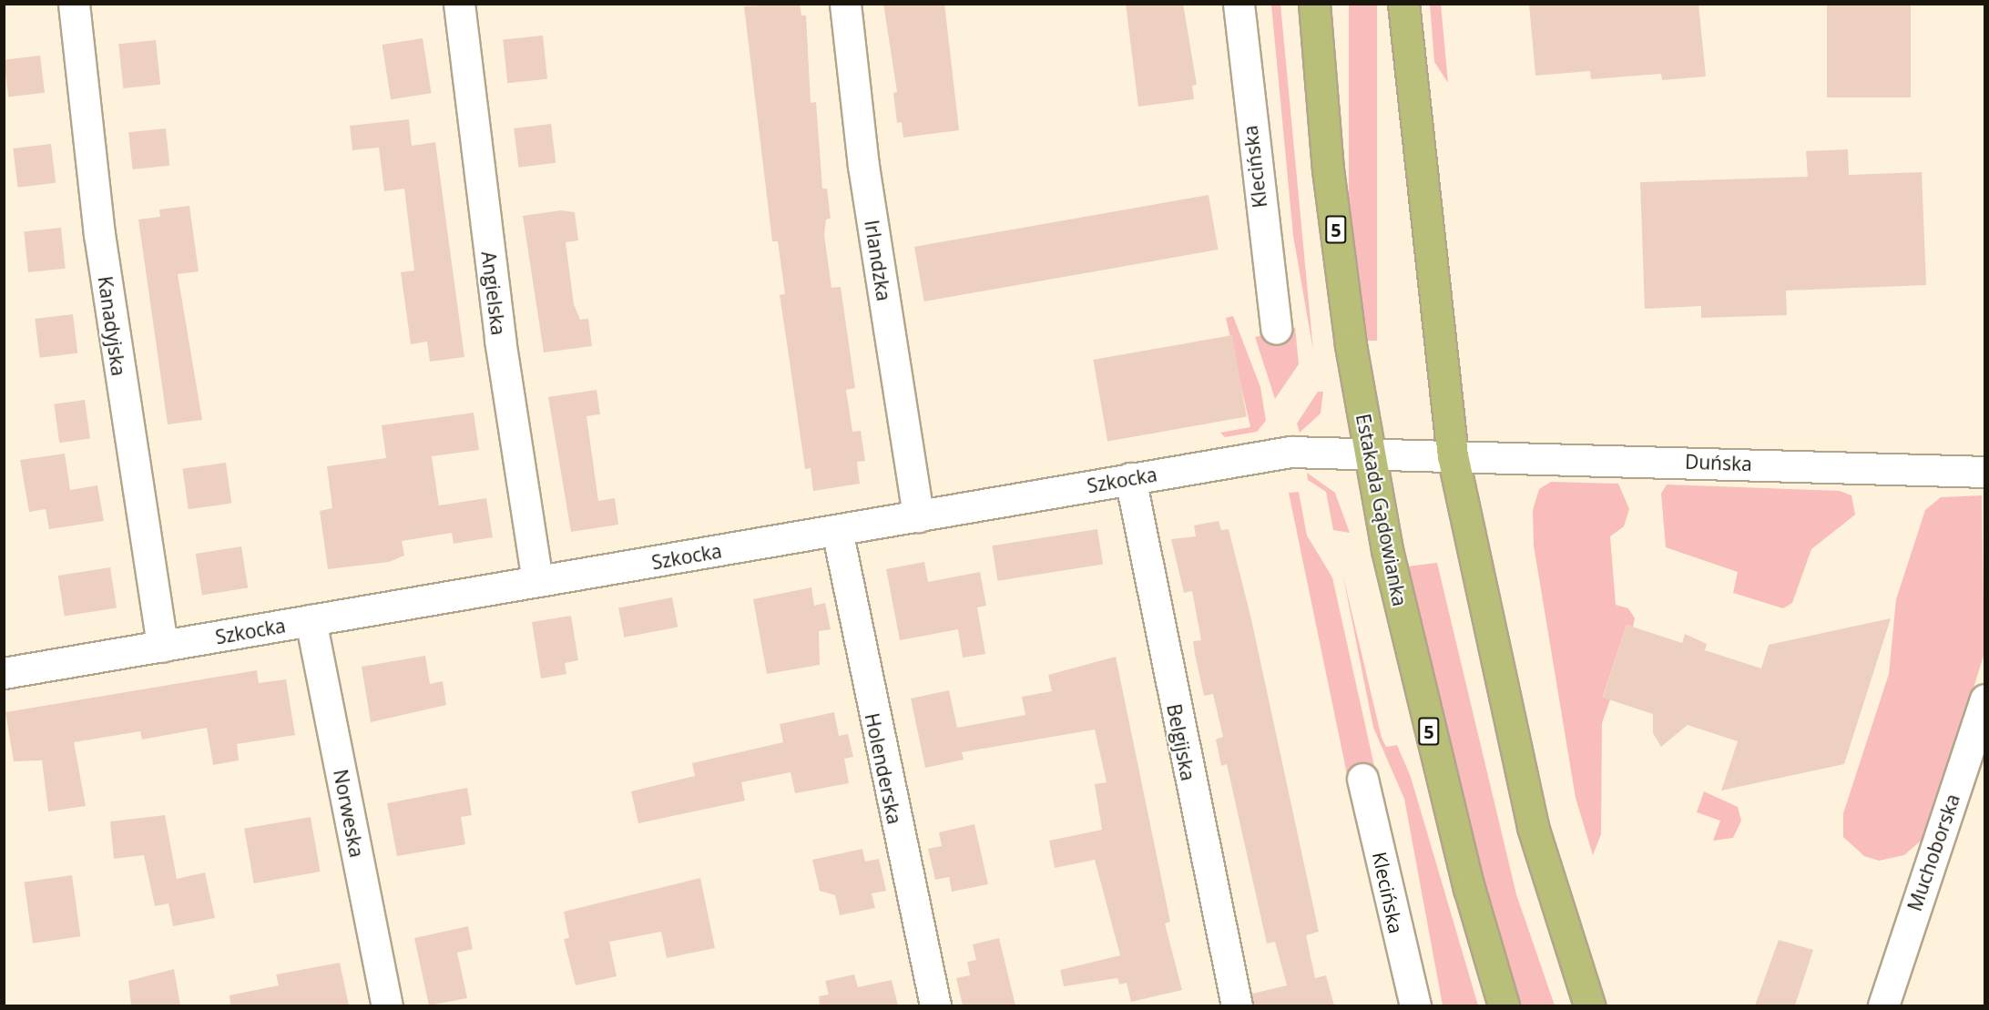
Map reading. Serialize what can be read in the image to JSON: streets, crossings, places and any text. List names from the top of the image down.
{
  "streets": {
    "main road": ["5", "Estakada Gądowianka"],
    "street": [
      "Klecińska",
      "Irlandzka",
      "Angielska",
      "Kanadyjska",
      "Duńska",
      "Szkocka",
      "Belgijska",
      "Holenderska",
      "Norweska",
      "Muchoborska"
    ]
  },
  "crossings": [
    ["Irlandzka", "Szkocka"],
    ["Angielska", "Szkocka"],
    ["Kanadyjska", "Szkocka"],
    ["Duńska", "Szkocka"],
    ["Szkocka", "Estakada Gądowianka"],
    ["Szkocka", "Belgijska"],
    ["Szkocka", "Holenderska"],
    ["Szkocka", "Norweska"]
  ]
}
